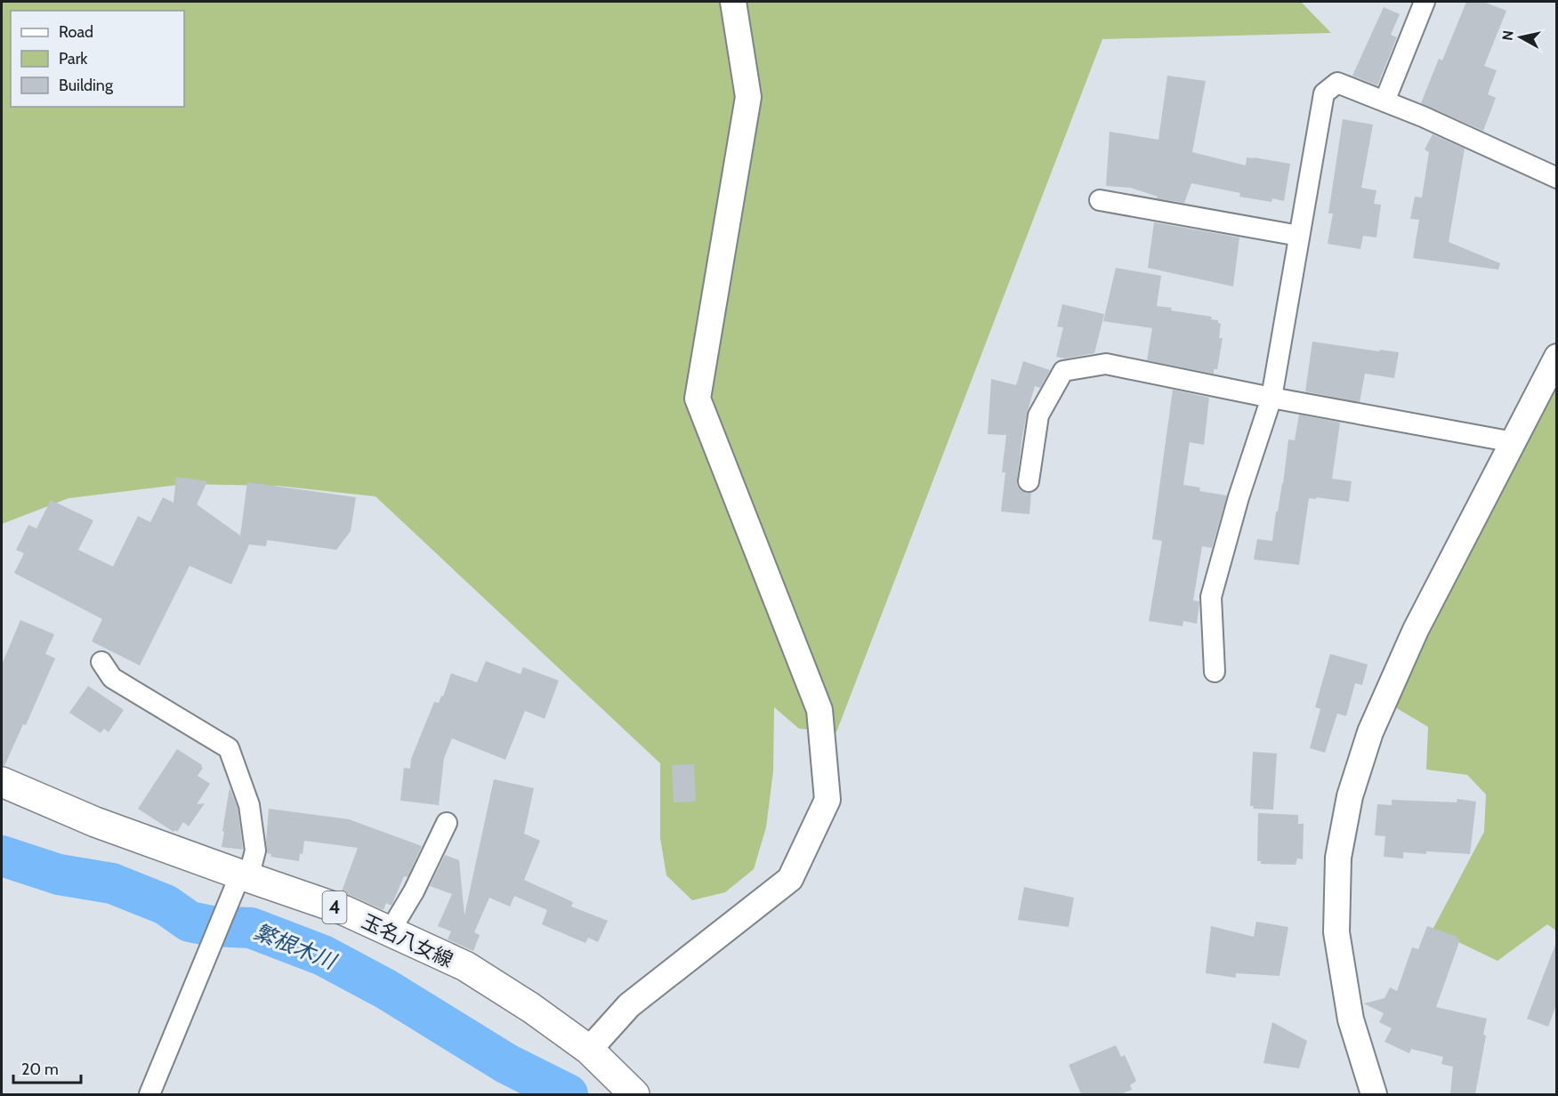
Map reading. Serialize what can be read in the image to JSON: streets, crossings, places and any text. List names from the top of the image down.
{
  "streets": {
    "main road": ["4", "玉名八女線"]
  },
  "water": ["繁根木川"],
  "legend": ["Road", "Park", "Building"],
  "scale_bar": "20 m",
  "north": "left"
}
